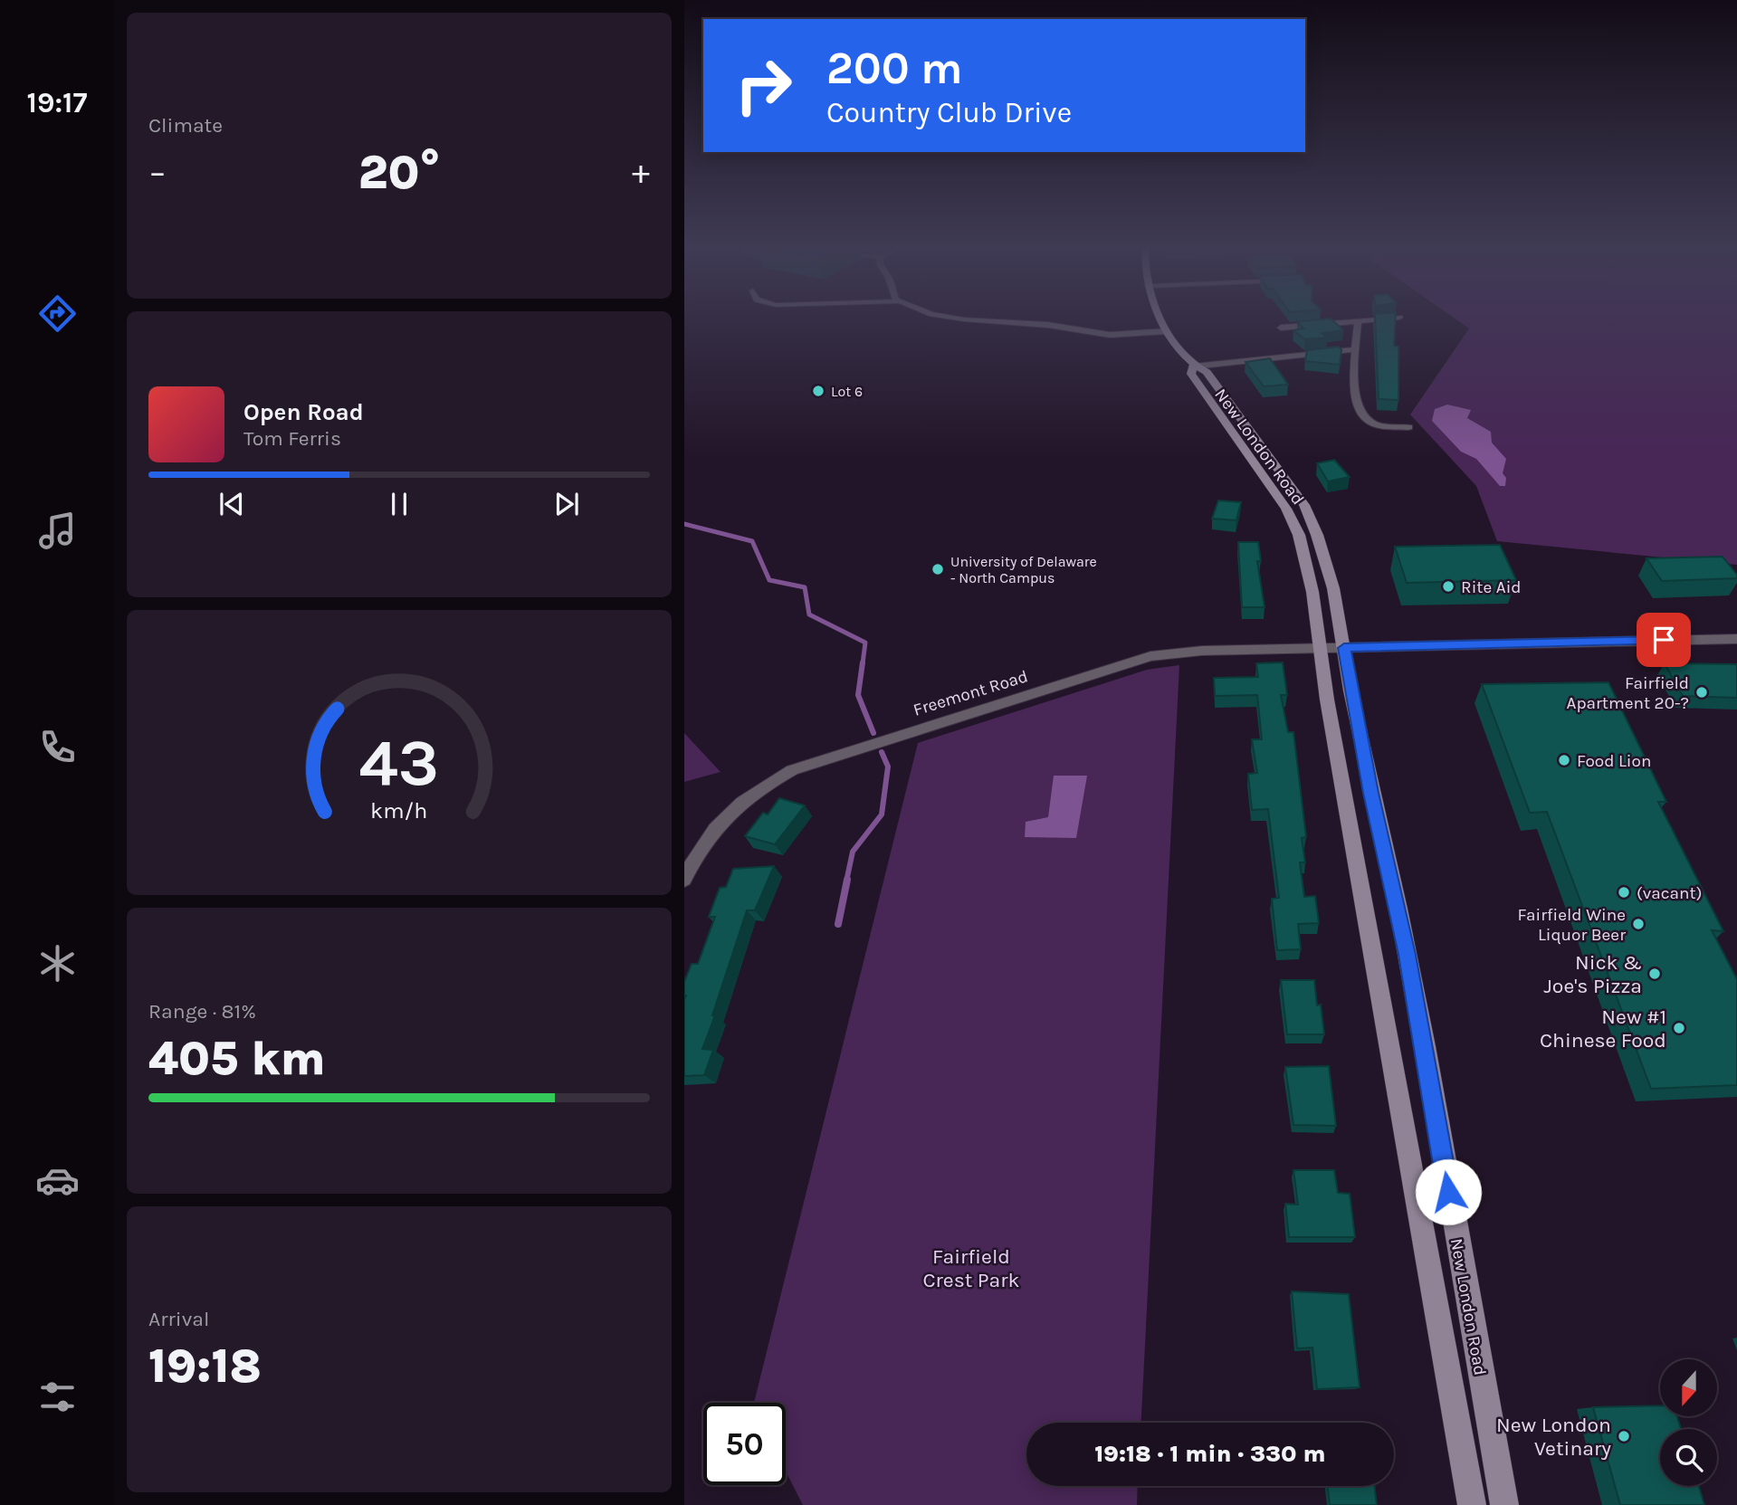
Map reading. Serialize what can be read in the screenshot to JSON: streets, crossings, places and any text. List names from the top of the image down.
{
  "streets": {
    "main road": ["New London Road"],
    "street": ["Freemont Road"]
  },
  "crossings": [
    ["New London Road", "Freemont Road"]
  ],
  "parks": ["Fairfield Crest Park"],
  "places": [
    "Lot 6",
    "University of Delaware - North Campus",
    "Rite Aid",
    "Fairfield Apartment 20-?",
    "Food Lion",
    "(vacant)",
    "Fairfield Wine Liquor Beer",
    "Nick & Joe's Pizza",
    "New #1 Chinese Food",
    "New London Vetinary"
  ],
  "north": "bottom",
  "page": {
    "tabs": "19:17",
    "tile": [
      "Climate",
      ["Range · 81%", "405 km"],
      ["Arrival", "19:18"]
    ],
    "turn": ["200 m", "Country Club Drive"],
    "heat": ["−", "20°", "+"],
    "song": ["Open Road", "Tom Ferris"],
    "limit": "50",
    "trip": "19:18 · 1 min · 330 m",
    "gauge": ["43", "km/h"]
  }
}
